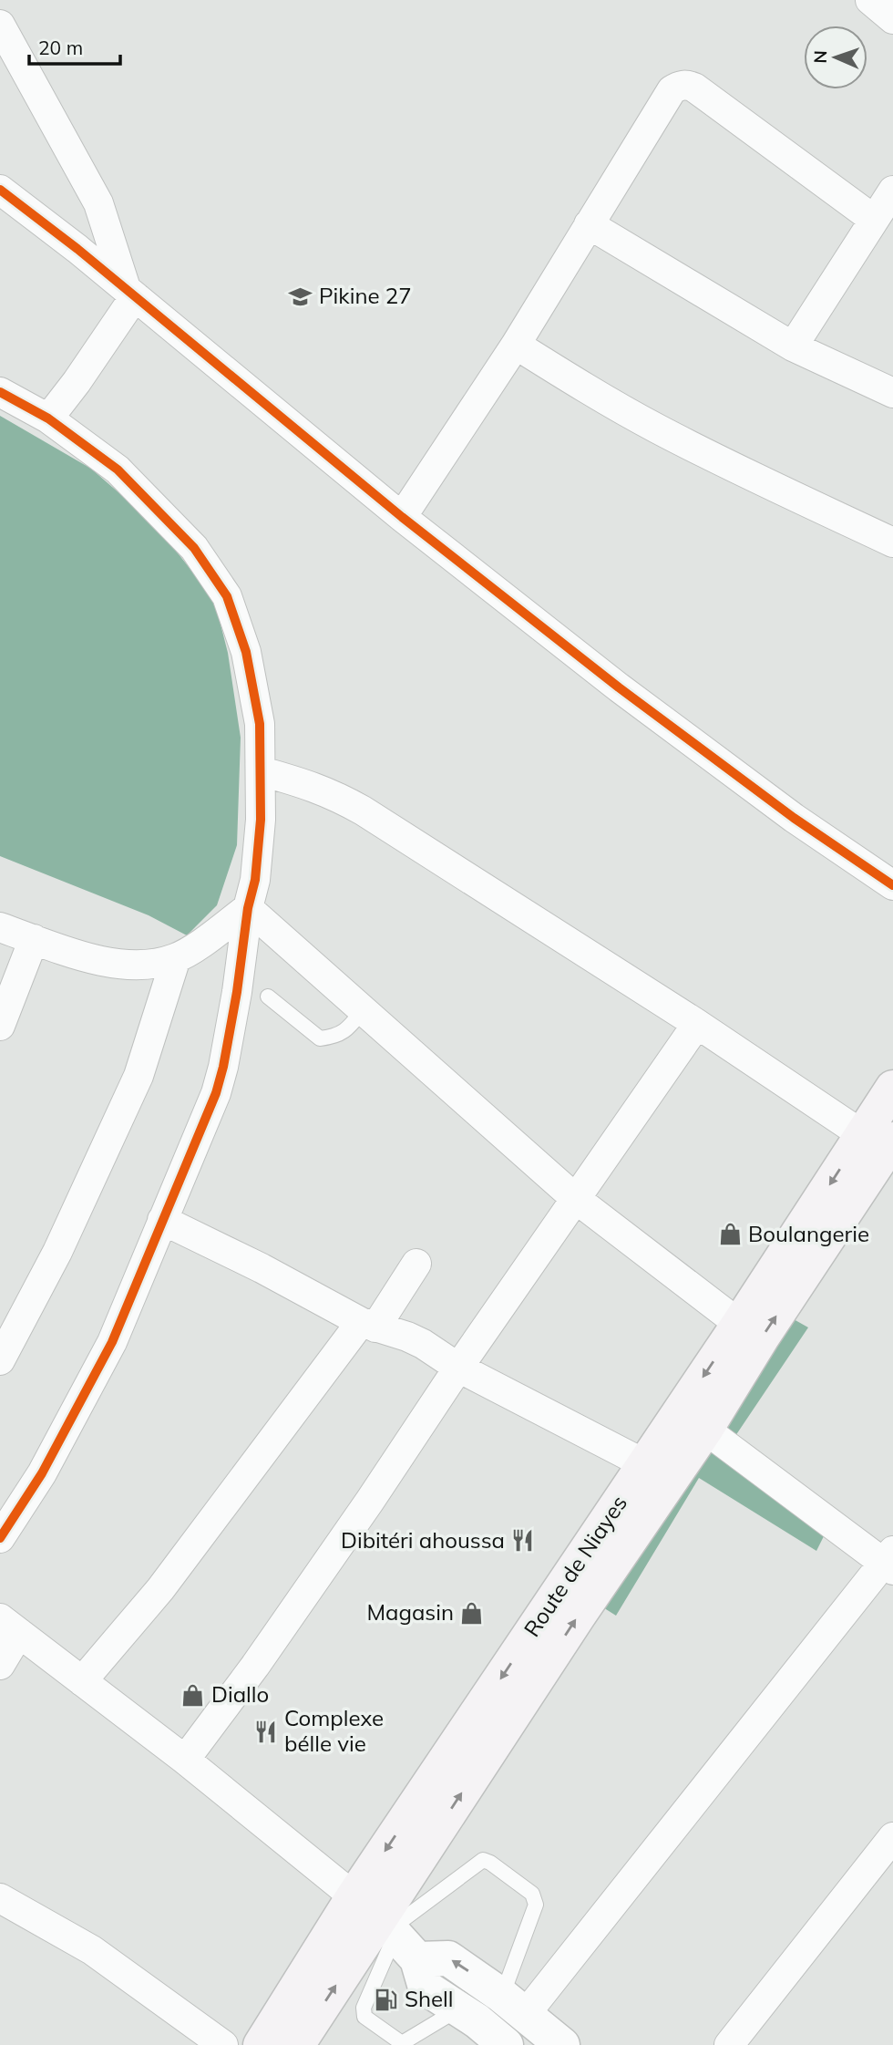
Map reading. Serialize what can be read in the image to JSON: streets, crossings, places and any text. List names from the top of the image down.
{
  "streets": {
    "main road": ["Route de Niayes"]
  },
  "places": {
    "school or university": ["Pikine 27"],
    "shop": ["Boulangerie", "Magasin", "Diallo"],
    "restaurant": ["Dibitéri ahoussa", "Complexe bélle vie"],
    "fuel station": ["Shell"]
  },
  "scale_bar": "20 m",
  "north": "left"
}
